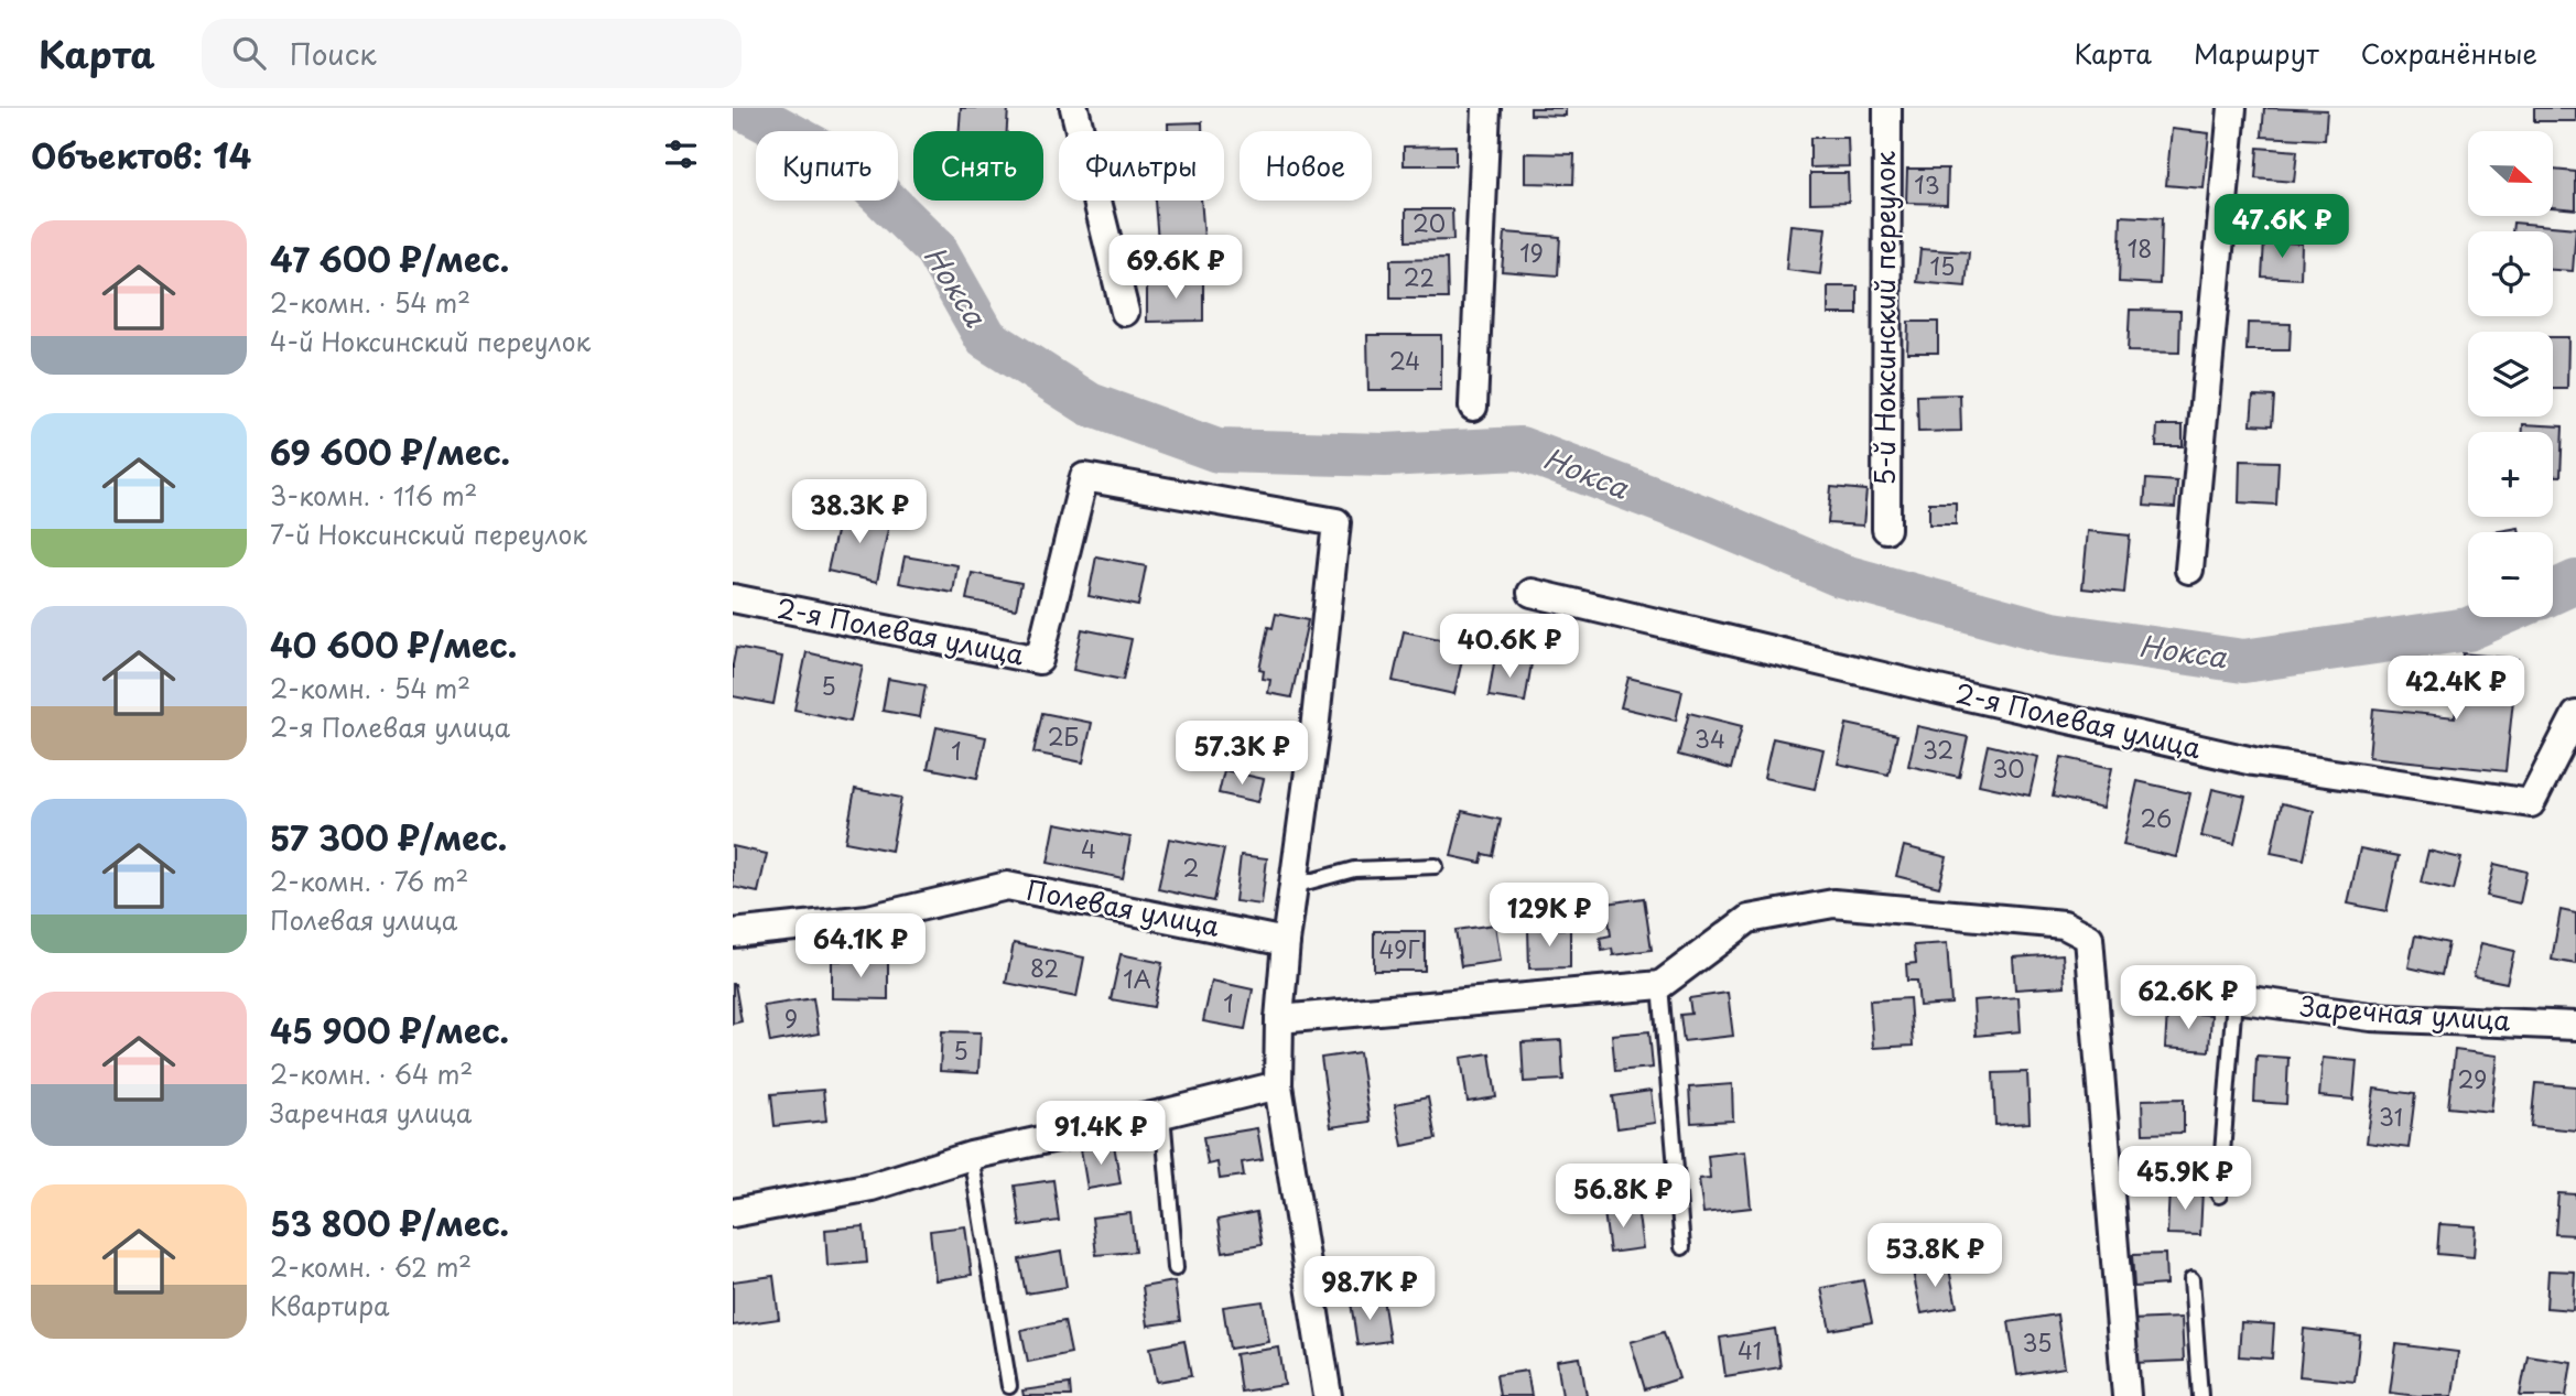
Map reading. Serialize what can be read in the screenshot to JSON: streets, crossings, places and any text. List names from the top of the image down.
{
  "streets": {
    "street": [
      "5-й Ноксинский переулок",
      "2-я Полевая улица",
      "Полевая улица",
      "Заречная улица"
    ]
  },
  "water": ["Нокса"],
  "house_numbers": [
    "13",
    "20",
    "18",
    "19",
    "15",
    "22",
    "24",
    "5",
    "2Б",
    "34",
    "32",
    "1",
    "30",
    "26",
    "4",
    "2",
    "49Г",
    "82",
    "1А",
    "1",
    "9",
    "5",
    "29",
    "31",
    "35",
    "41"
  ],
  "north": "right",
  "page": {
    "header": "Карта",
    "search": "Поиск",
    "nav": ["Карта", "Маршрут", "Сохранённые"],
    "heading": "Объектов: 14",
    "map_buttons": ["+", "−"],
    "chip": [
      "Купить",
      "Снять",
      "Фильтры",
      "Новое"
    ],
    "price": [
      "47.6K ₽",
      "69.6K ₽",
      "38.3K ₽",
      "40.6K ₽",
      "42.4K ₽",
      "57.3K ₽",
      "129K ₽",
      "64.1K ₽",
      "62.6K ₽",
      "91.4K ₽",
      "45.9K ₽",
      "56.8K ₽",
      "53.8K ₽",
      "98.7K ₽"
    ],
    "list": [
      {
        "name": "47 600 ₽/мес.",
        "note": "2-комн. · 54 m² · 4-й Ноксинский переулок"
      },
      {
        "name": "69 600 ₽/мес.",
        "note": "3-комн. · 116 m² · 7-й Ноксинский переулок"
      },
      {
        "name": "40 600 ₽/мес.",
        "note": "2-комн. · 54 m² · 2-я Полевая улица"
      },
      {
        "name": "57 300 ₽/мес.",
        "note": "2-комн. · 76 m² · Полевая улица"
      },
      {
        "name": "45 900 ₽/мес.",
        "note": "2-комн. · 64 m² · Заречная улица"
      },
      {
        "name": "53 800 ₽/мес.",
        "note": "2-комн. · 62 m² · Квартира"
      }
    ]
  }
}
